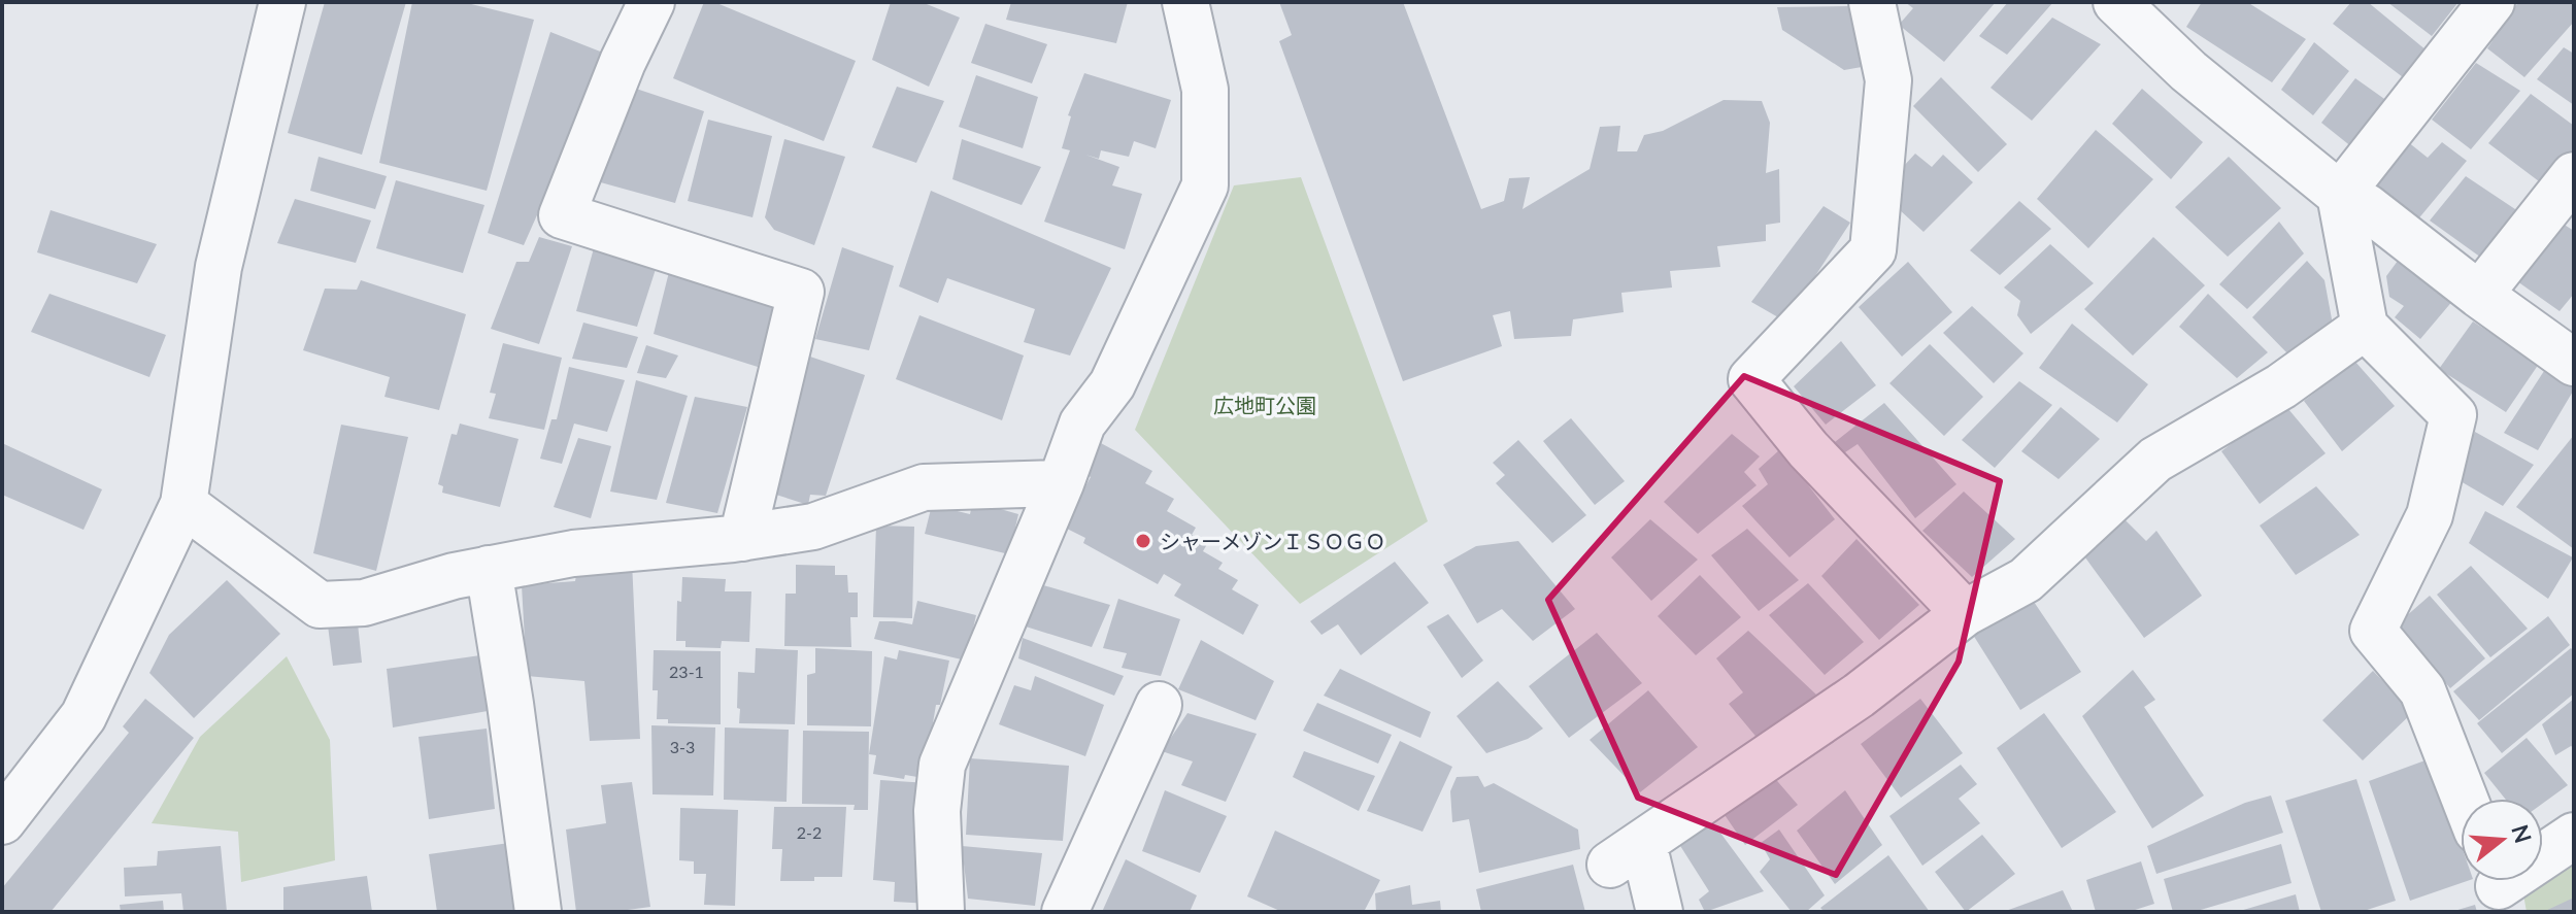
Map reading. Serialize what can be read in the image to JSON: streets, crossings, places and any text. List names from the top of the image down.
{
  "parks": ["広地町公園"],
  "places": ["シャーメゾンＩＳＯＧＯ"],
  "house_numbers": ["23-1", "3-3", "2-2"],
  "north": "right"
}
